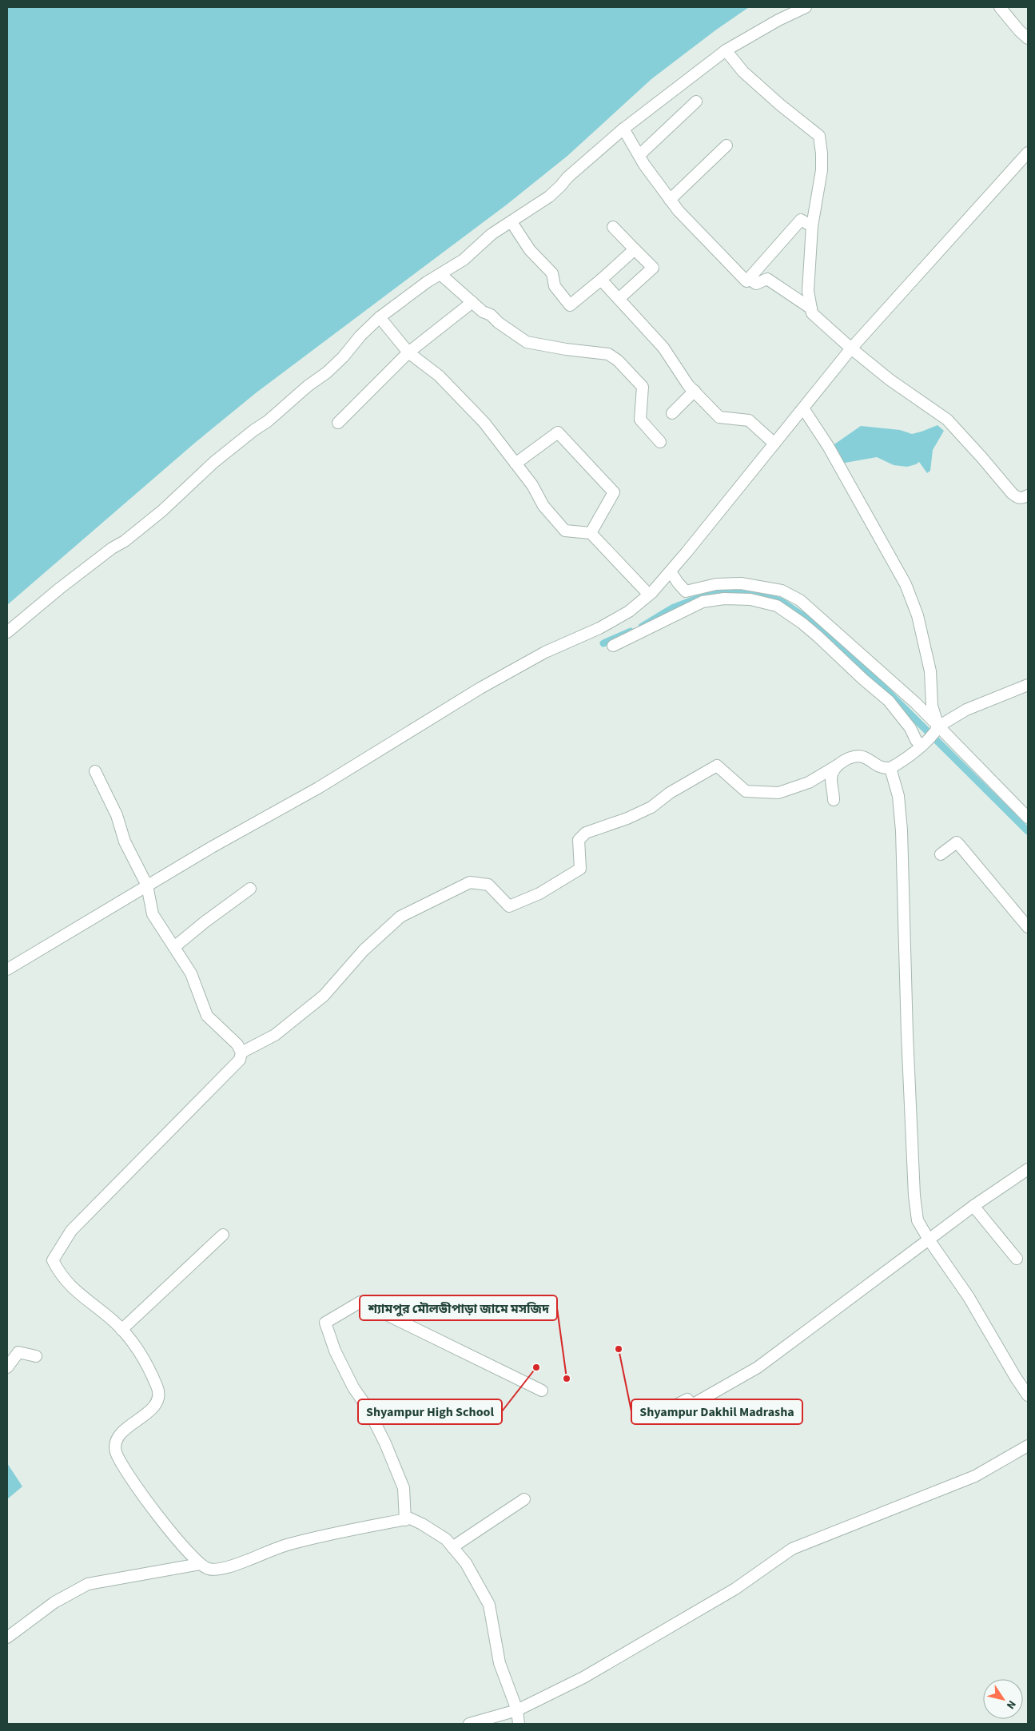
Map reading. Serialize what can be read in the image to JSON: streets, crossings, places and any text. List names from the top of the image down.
{
  "places": ["Shyampur Dakhil Madrasha", "Shyampur High School", "শ্যামপুর মৌলভীপাড়া জামে মসজিদ"],
  "north": "bottom right"
}
